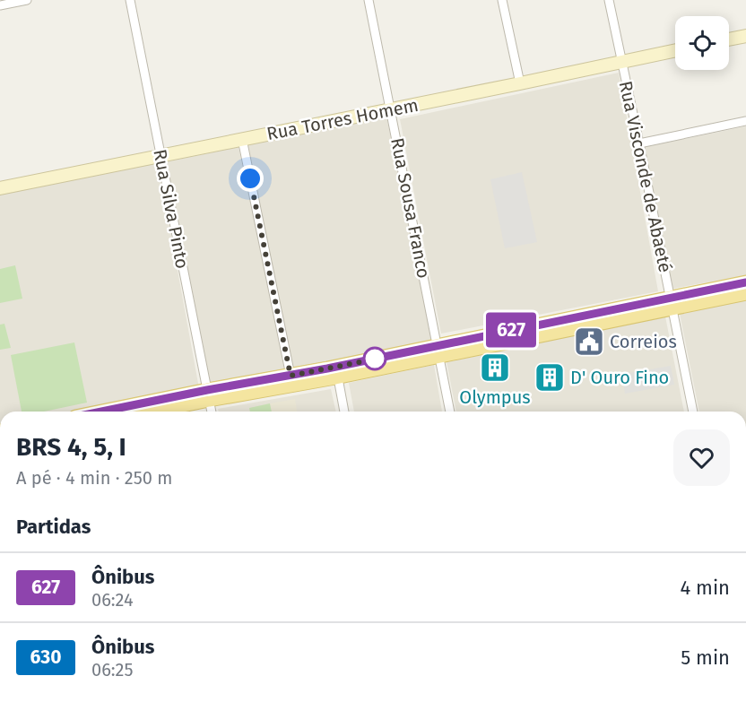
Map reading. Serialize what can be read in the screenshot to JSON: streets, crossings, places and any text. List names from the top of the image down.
{
  "streets": {
    "street": [
      "Rua Torres Homem",
      "Rua Visconde de Abaeté",
      "Rua Sousa Franco",
      "Rua Silva Pinto"
    ]
  },
  "crossings": [
    ["Rua Torres Homem", "Rua Visconde de Abaeté"],
    ["Rua Torres Homem", "Rua Sousa Franco"],
    ["Rua Torres Homem", "Rua Silva Pinto"]
  ],
  "places": {
    "public building": ["Correios"],
    "building": ["Olympus", "D' Ouro Fino"]
  },
  "lines": ["bus line 627"],
  "page": {
    "on_map": "627",
    "heading": [
      ["BRS 4, 5, I", "A pé · 4 min · 250 m"],
      "Partidas"
    ],
    "list": [
      {
        "mark": "627",
        "name": "Ônibus",
        "note": "06:24",
        "value": "4 min"
      },
      {
        "mark": "630",
        "name": "Ônibus",
        "note": "06:25",
        "value": "5 min"
      }
    ]
  }
}
